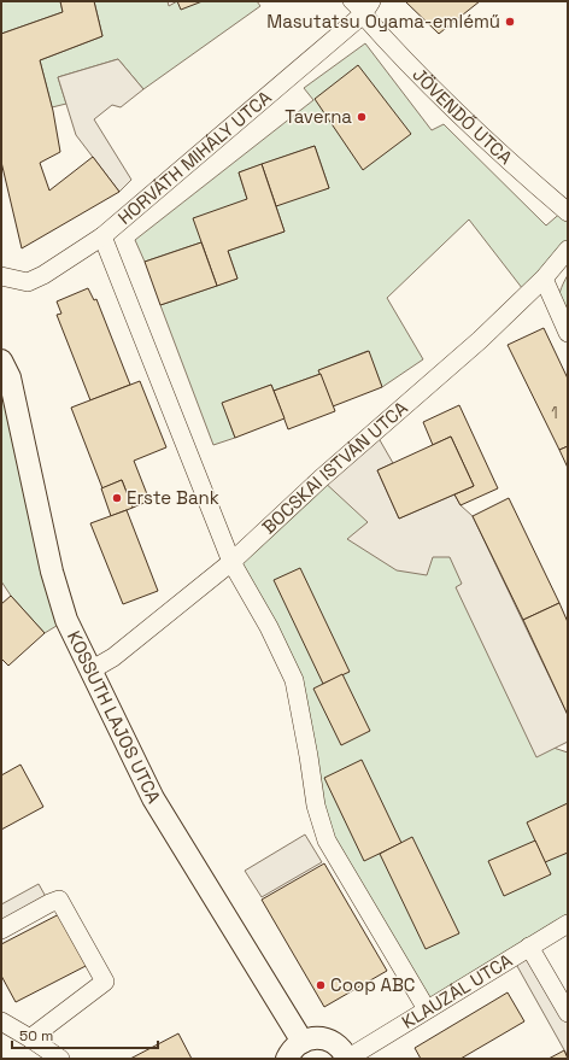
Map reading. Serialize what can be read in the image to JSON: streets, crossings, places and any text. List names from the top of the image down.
{
  "streets": {
    "street": [
      "JÖVENDŐ UTCA",
      "HORVÁTH MIHÁLY UTCA",
      "BOCSKAI ISTVÁN UTCA",
      "KOSSUTH LAJOS UTCA",
      "KLAUZÁL UTCA"
    ]
  },
  "crossings": [
    ["JÖVENDŐ UTCA", "HORVÁTH MIHÁLY UTCA"],
    ["BOCSKAI ISTVÁN UTCA", "KOSSUTH LAJOS UTCA"]
  ],
  "places": [
    "Masutatsu Oyama-emlémű",
    "Taverna",
    "Erste Bank",
    "Coop ABC"
  ],
  "house_numbers": ["1"],
  "scale_bar": "50 m"
}
